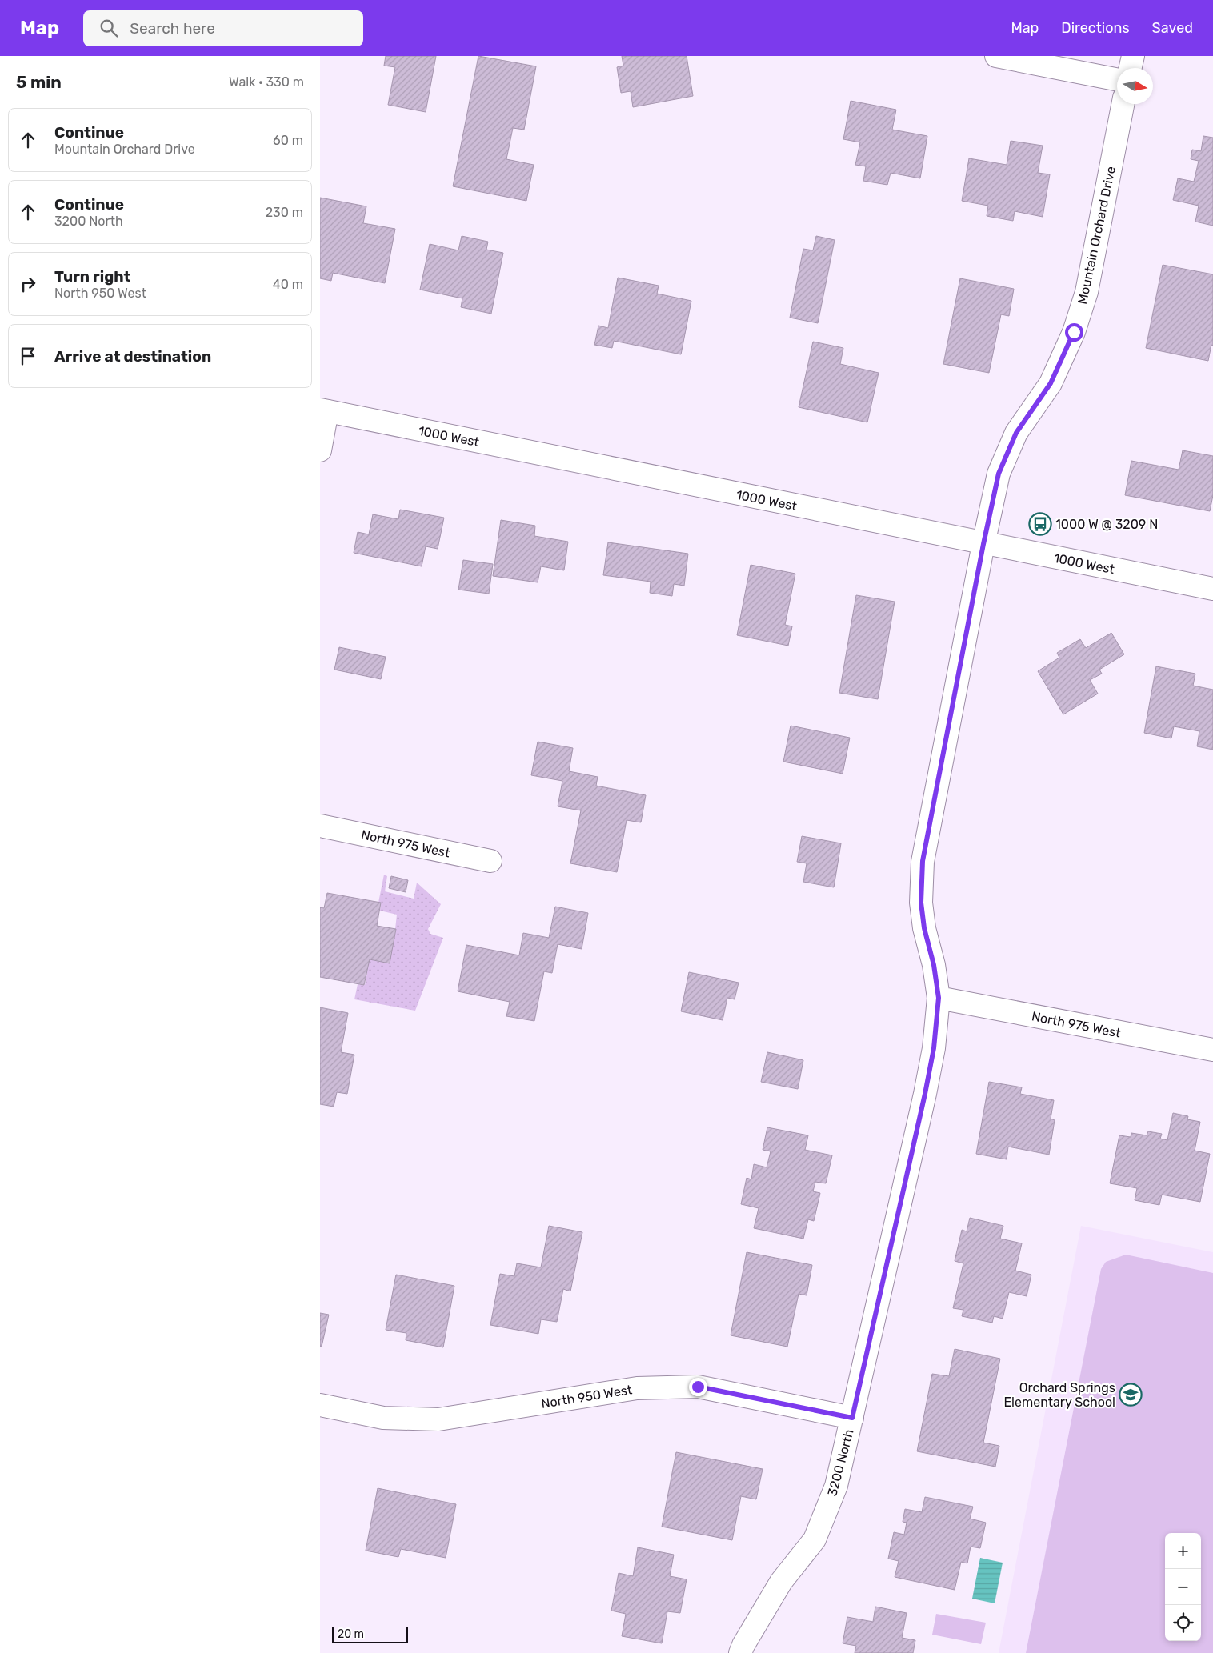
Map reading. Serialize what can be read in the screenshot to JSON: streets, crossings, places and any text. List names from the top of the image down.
{
  "streets": {
    "street": [
      "Mountain Orchard Drive",
      "1000 West",
      "North 975 West",
      "North 950 West",
      "3200 North"
    ]
  },
  "crossings": [
    ["Mountain Orchard Drive", "1000 West"],
    ["Mountain Orchard Drive", "3200 North"],
    ["1000 West", "3200 North"],
    ["North 975 West", "3200 North"],
    ["North 950 West", "3200 North"]
  ],
  "places": {
    "bus stop": ["1000 W @ 3209 N"],
    "school or university": ["Orchard Springs Elementary School"]
  },
  "scale_bar": "20 m",
  "north": "right",
  "page": {
    "header": "Map",
    "search": "Search here",
    "nav": ["Map", "Directions", "Saved"],
    "heading": ["5 min", "Walk · 330 m"],
    "list": [
      ["Continue", "Mountain Orchard Drive", "60 m"],
      ["Continue", "3200 North", "230 m"],
      ["Turn right", "North 950 West", "40 m"],
      "Arrive at destination"
    ],
    "map_buttons": ["+", "−"],
    "scale": "20 m"
  }
}
